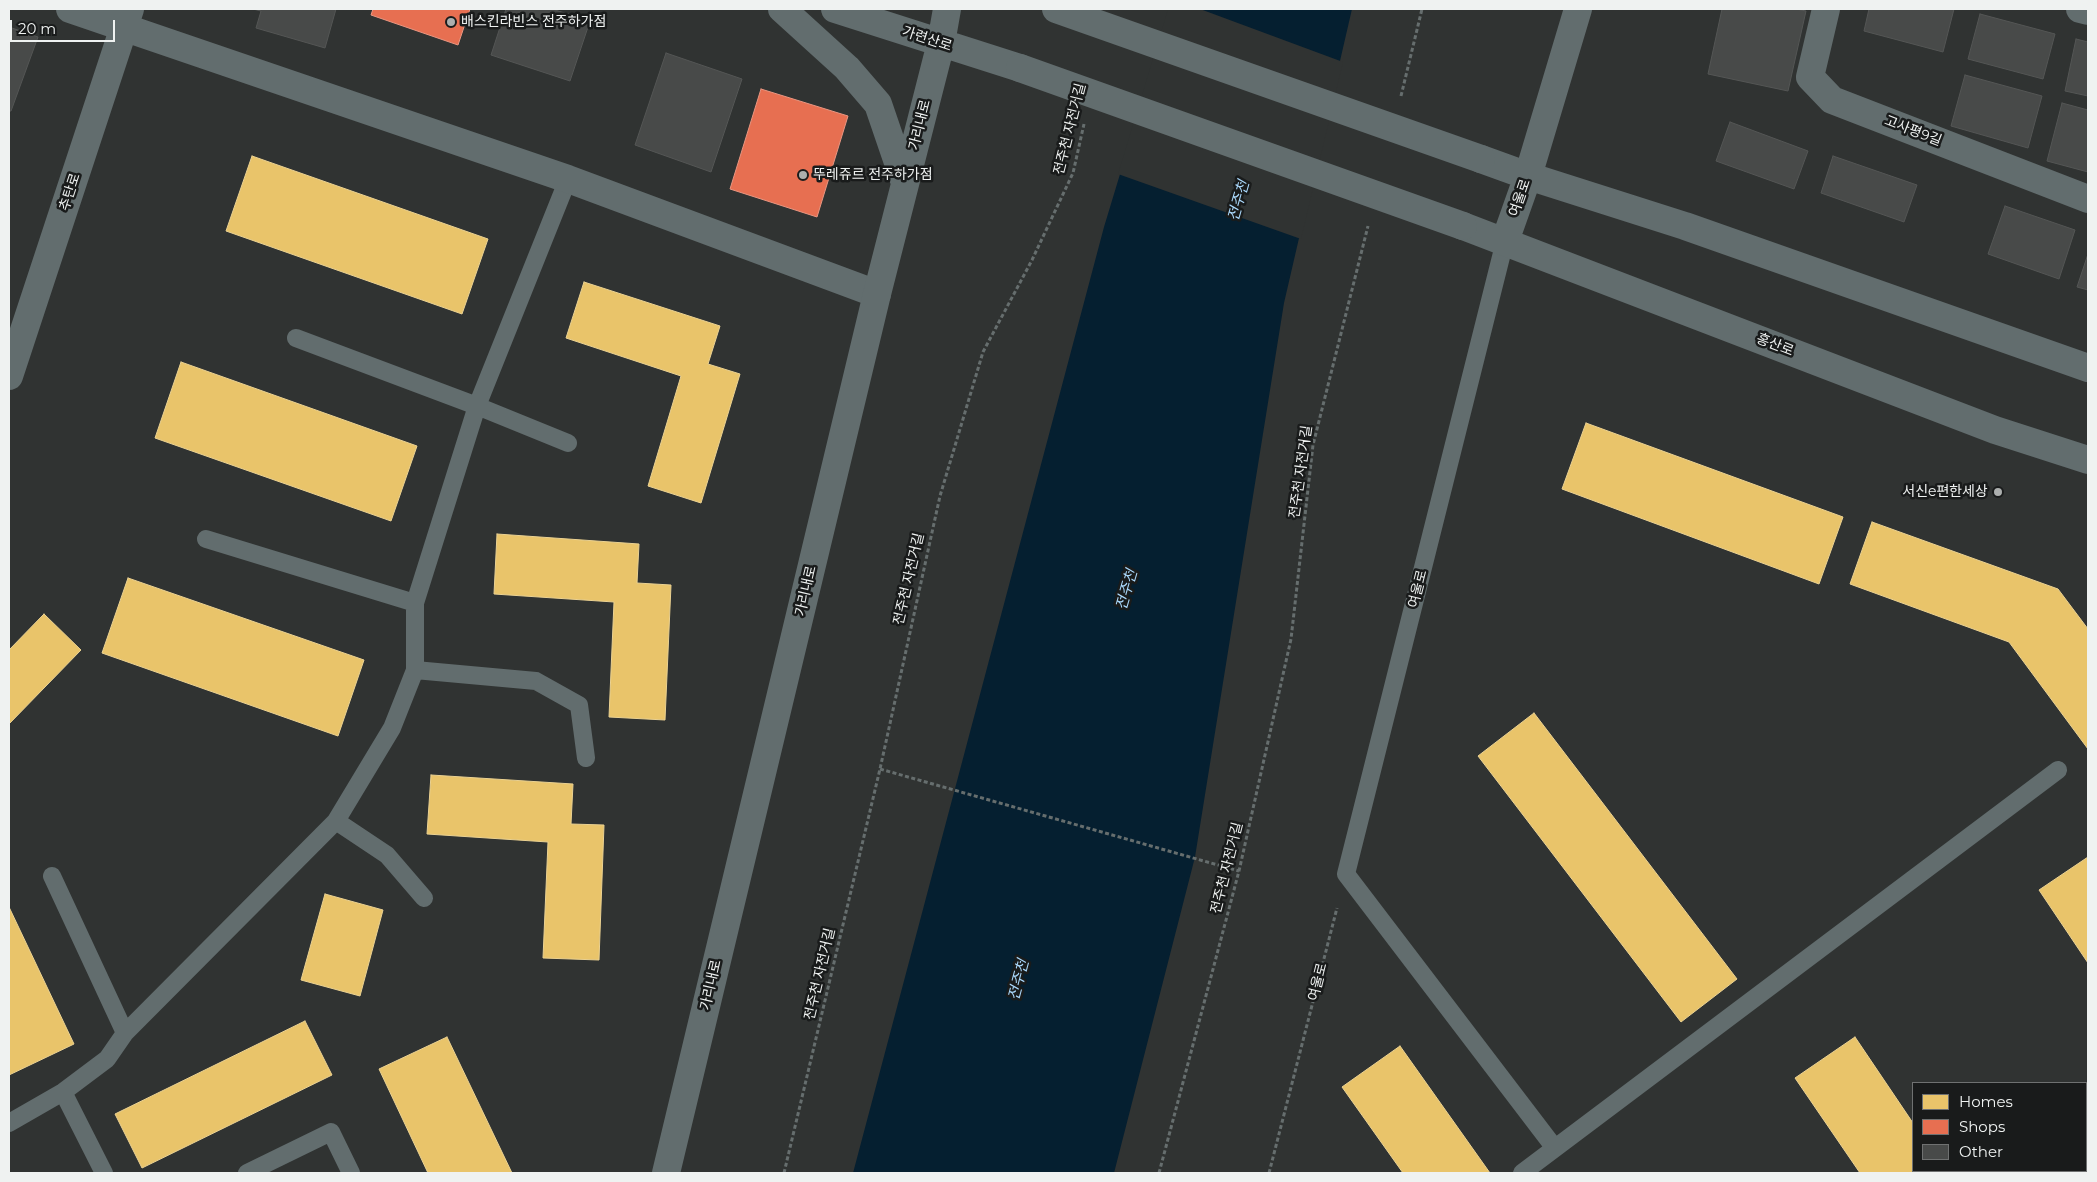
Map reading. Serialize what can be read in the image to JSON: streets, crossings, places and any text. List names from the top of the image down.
{
  "streets": {
    "street": [
      "가련산로",
      "가리내로",
      "고사평9길",
      "추탄로",
      "여울로",
      "홍산로"
    ],
    "path": ["전주천 자전거길"]
  },
  "crossings": [
    ["가련산로", "가리내로"],
    ["가련산로", "홍산로"],
    ["여울로", "홍산로"]
  ],
  "water": ["전주천"],
  "places": ["배스킨라빈스 전주하가점", "뚜레쥬르 전주하가점", "서신e편한세상"],
  "legend": ["Homes", "Shops", "Other"],
  "scale_bar": "20 m"
}
